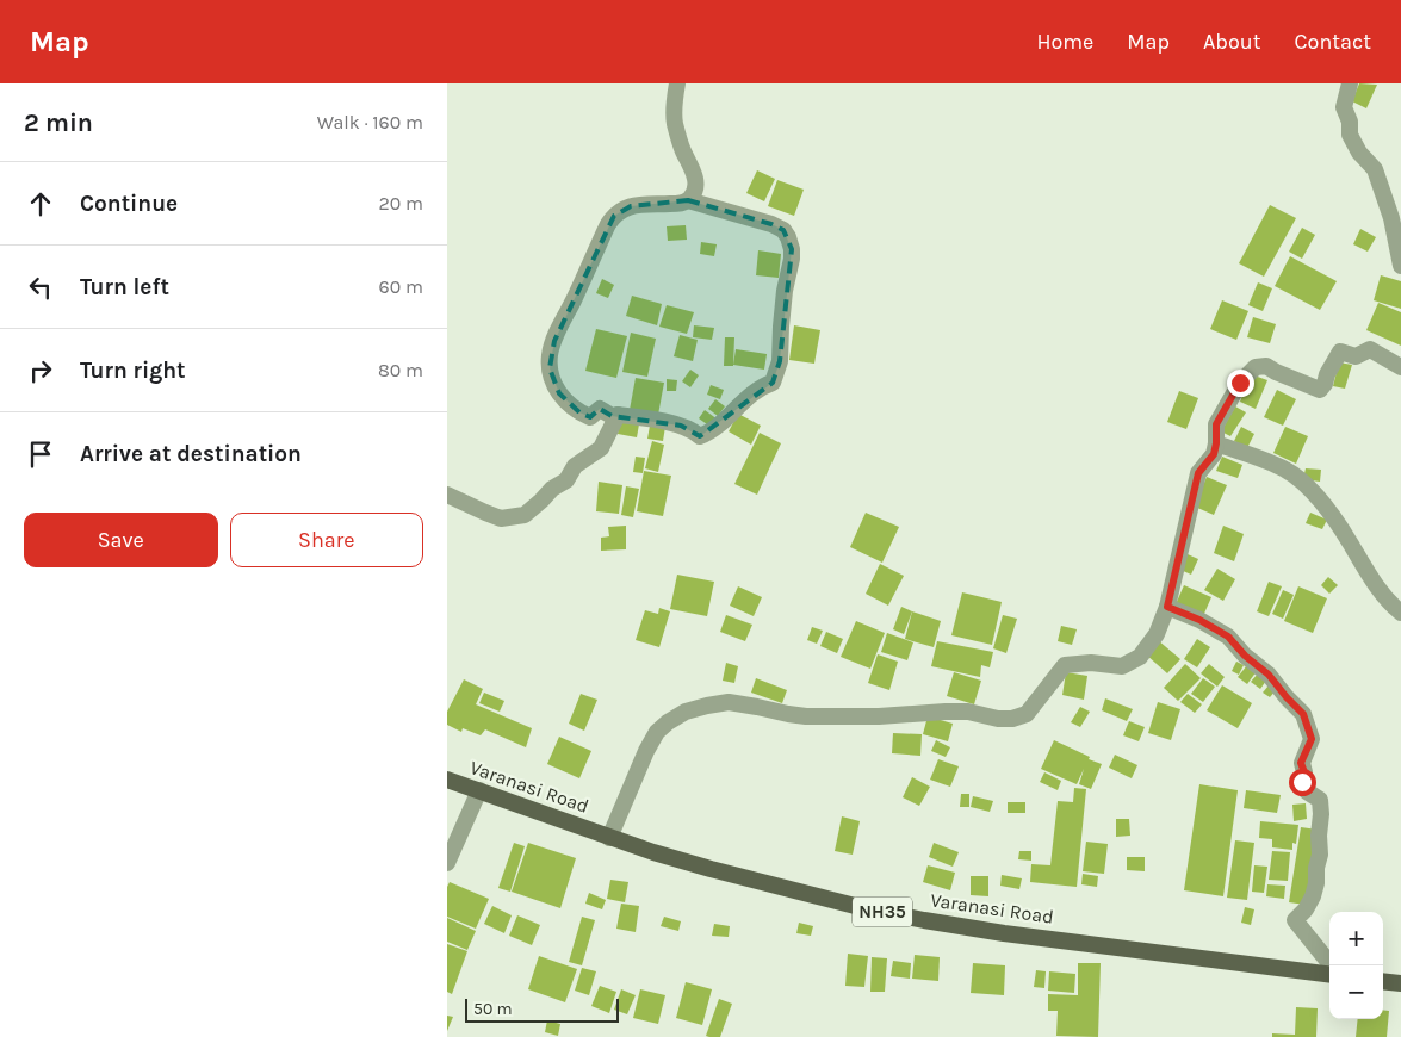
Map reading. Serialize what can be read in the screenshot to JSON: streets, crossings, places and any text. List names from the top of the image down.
{
  "streets": {
    "highway": ["Varanasi Road", "NH35"]
  },
  "scale_bar": "50 m",
  "page": {
    "header": "Map",
    "nav": [
      "Home",
      "Map",
      "About",
      "Contact"
    ],
    "heading": ["2 min", "Walk · 160 m"],
    "list": [
      ["Continue", "20 m"],
      ["Turn left", "60 m"],
      ["Turn right", "80 m"],
      "Arrive at destination"
    ],
    "buttons": ["Save", "Share"],
    "map_buttons": ["+", "−"],
    "scale": "50 m"
  }
}
